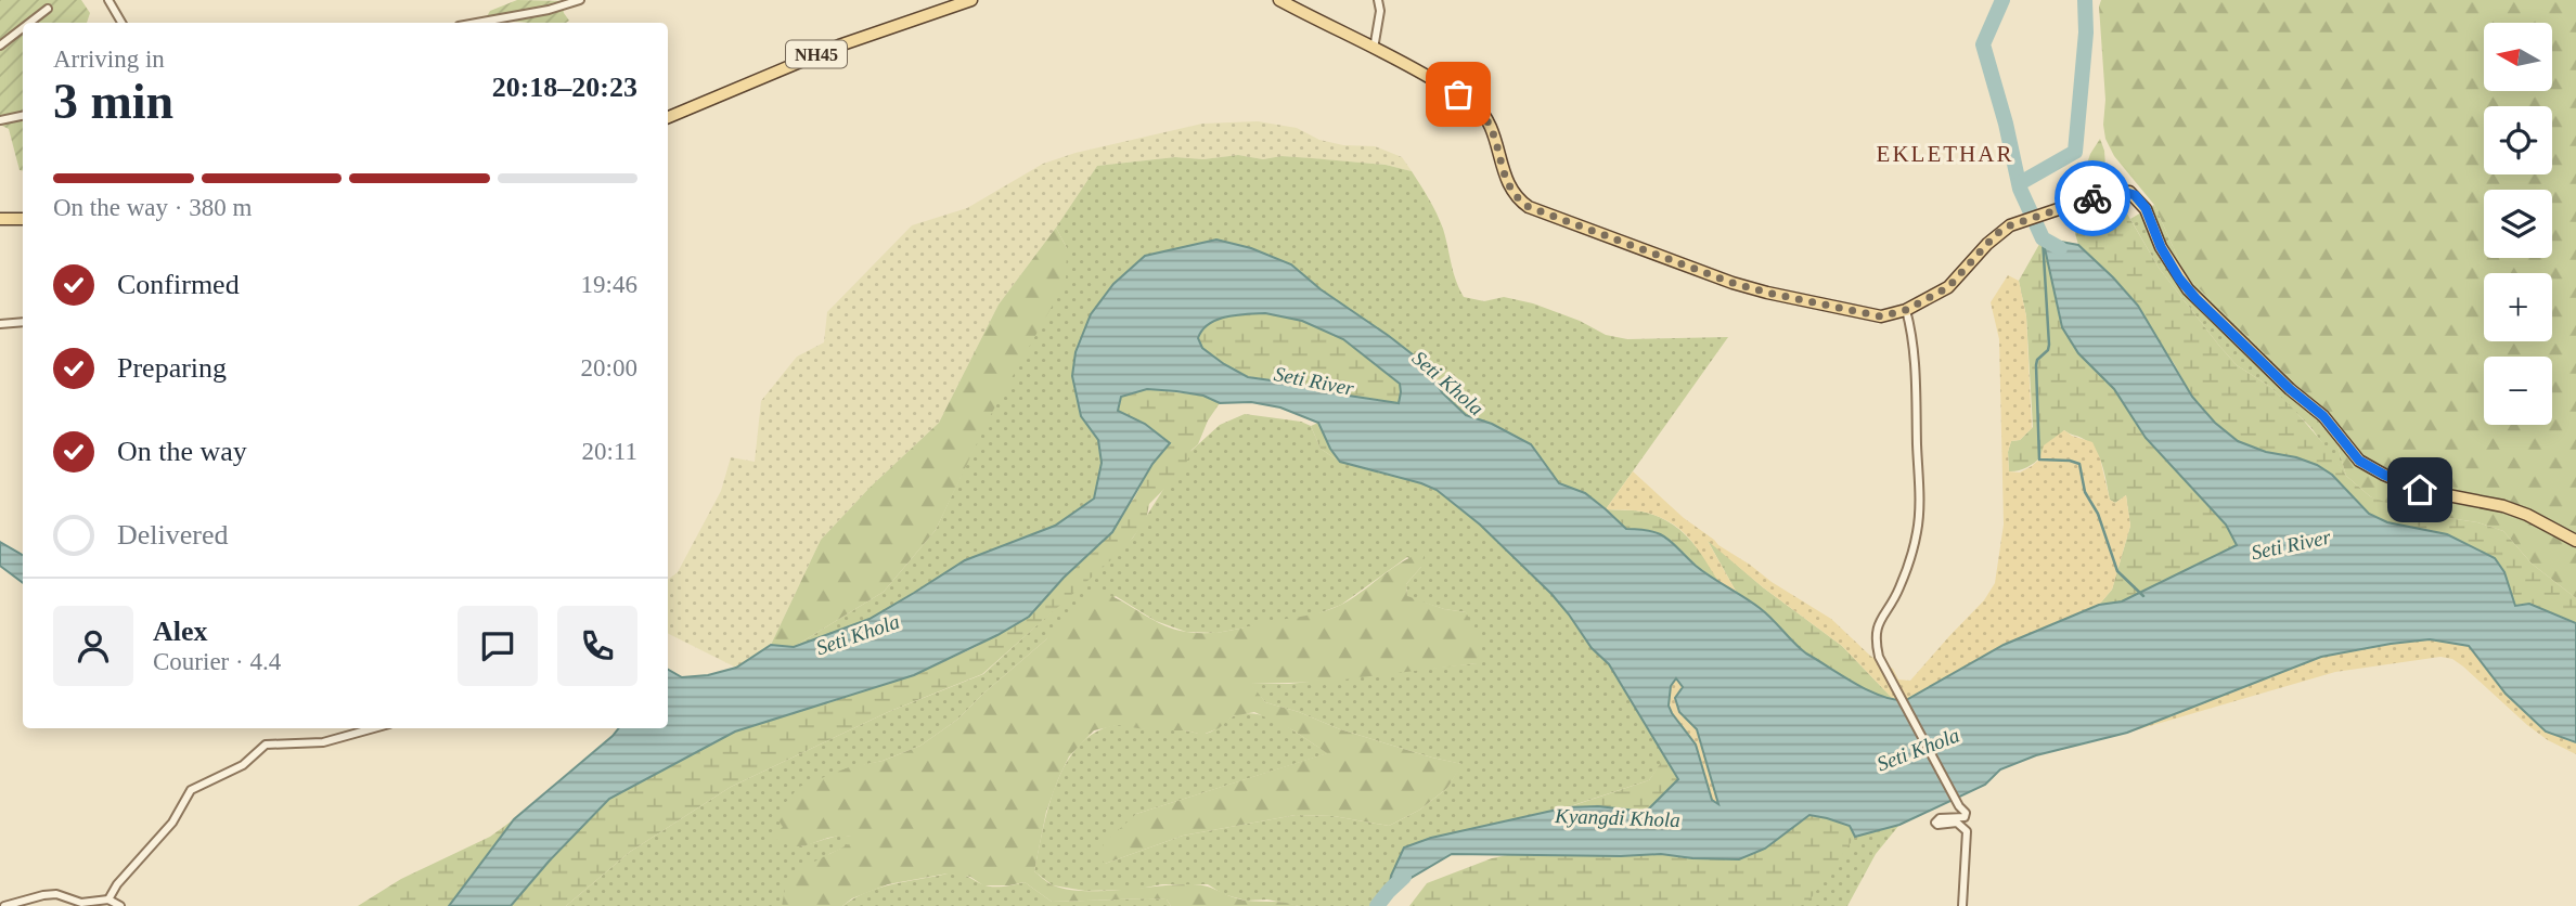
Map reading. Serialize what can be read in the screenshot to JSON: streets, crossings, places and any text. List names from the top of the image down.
{
  "streets": {
    "main road": ["NH45"]
  },
  "districts": ["EKLETHAR"],
  "water": ["Seti River", "Seti Khola", "Kyangdi Khola"],
  "north": "left",
  "page": {
    "map_buttons": ["+", "−"],
    "heading": ["3 min", "Arriving in", "20:18–20:23"],
    "panel": ["Alex", "Courier · 4.4"],
    "bar": "On the way · 380 m",
    "list": [
      ["Confirmed", "19:46"],
      ["Preparing", "20:00"],
      ["On the way", "20:11"],
      "Delivered"
    ]
  }
}
